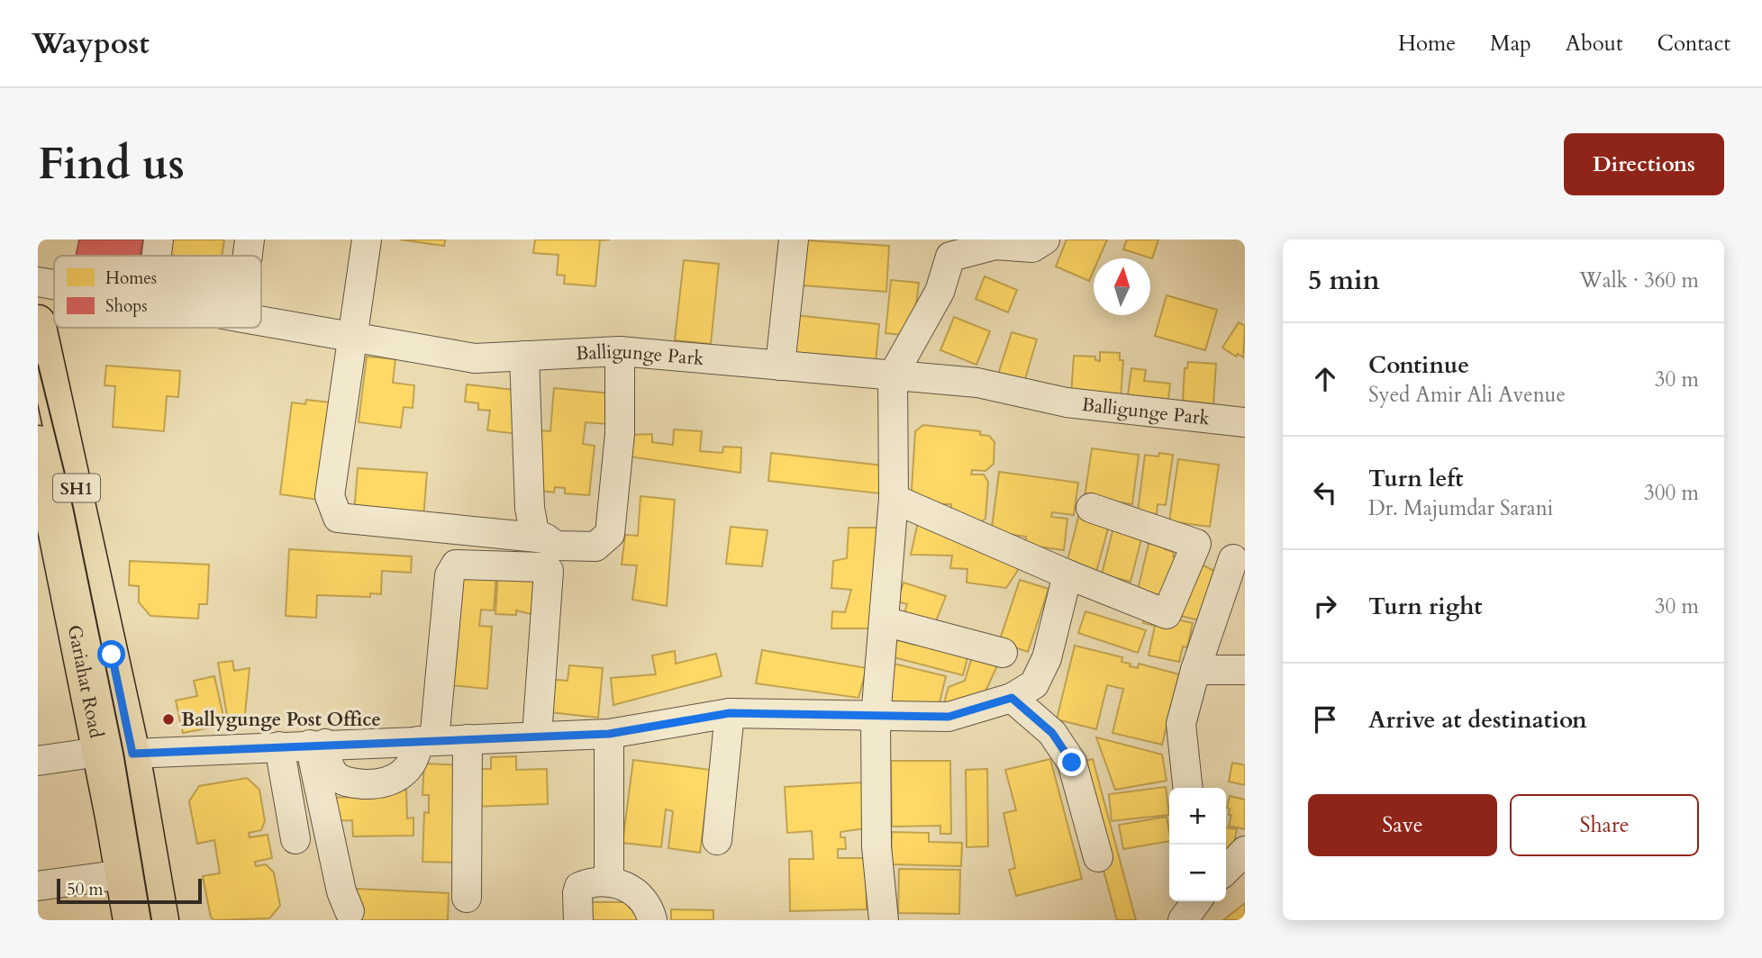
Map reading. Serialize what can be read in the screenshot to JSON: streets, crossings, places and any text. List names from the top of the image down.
{
  "streets": {
    "main road": ["SH1", "Gariahat Road"],
    "street": ["Balligunge Park"]
  },
  "crossings": [
    ["SH1", "Gariahat Road"]
  ],
  "places": ["Ballygunge Post Office"],
  "legend": ["Homes", "Shops"],
  "scale_bar": "50 m",
  "north": "top",
  "page": {
    "header": "Waypost",
    "nav": [
      "Home",
      "Map",
      "About",
      "Contact"
    ],
    "buttons": [
      "Directions",
      ["Save", "Share"]
    ],
    "title": "Find us",
    "heading": ["5 min", "Walk · 360 m"],
    "list": [
      ["Continue", "Syed Amir Ali Avenue", "30 m"],
      ["Turn left", "Dr. Majumdar Sarani", "300 m"],
      ["Turn right", "30 m"],
      "Arrive at destination"
    ],
    "map_buttons": ["+", "−"],
    "scale": "50 m"
  }
}
